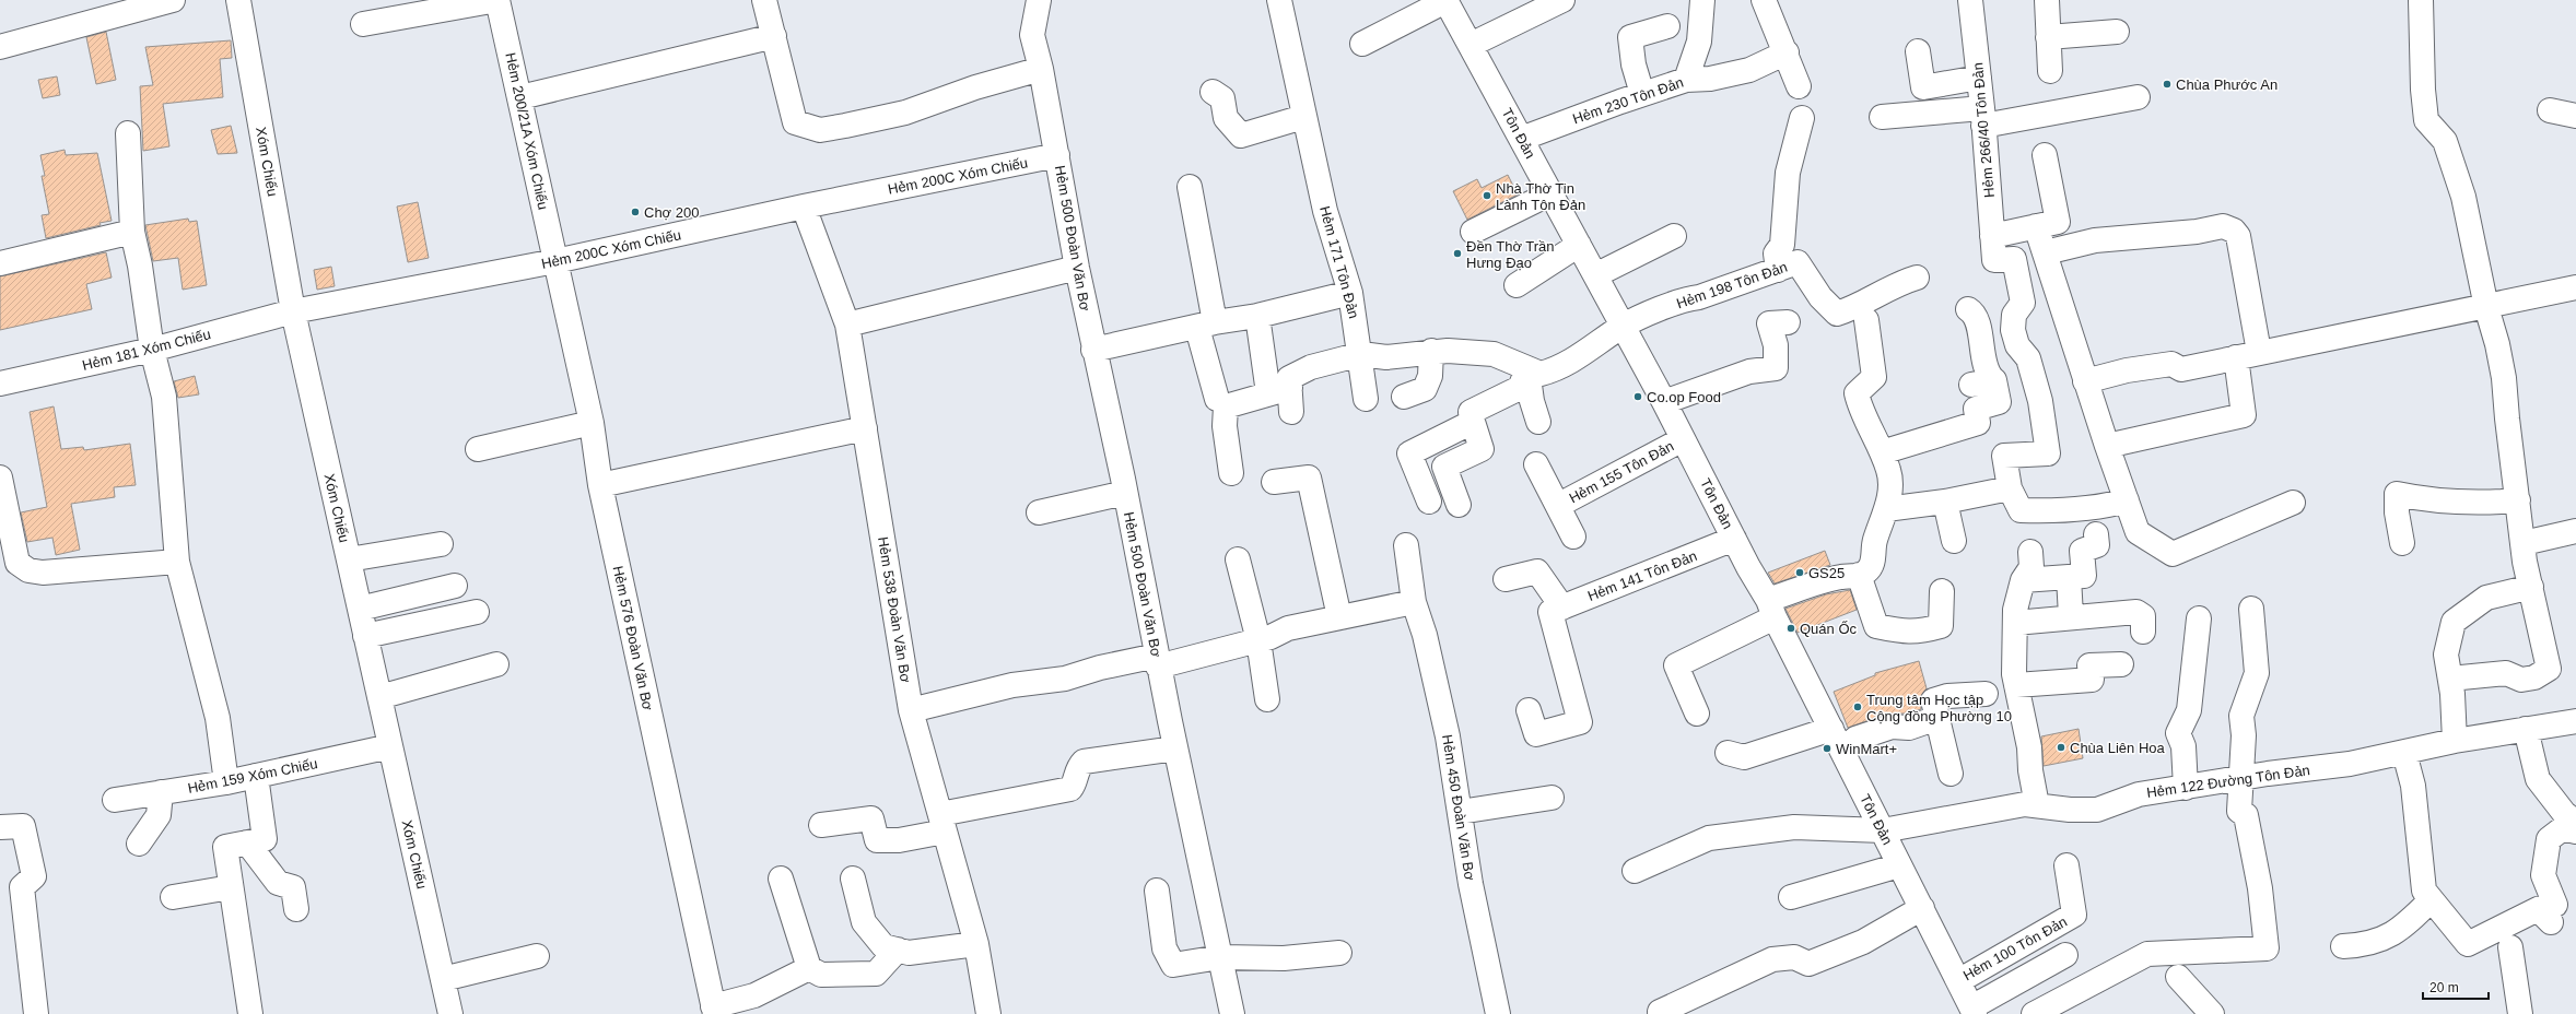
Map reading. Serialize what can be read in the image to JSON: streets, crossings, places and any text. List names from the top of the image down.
{
  "streets": {
    "street": [
      "Hẻm 230 Tôn Đản",
      "Hẻm 266/40 Tôn Đản",
      "Hẻm 200/21A Xóm Chiếu",
      "Tôn Đản",
      "Xóm Chiếu",
      "Hẻm 200C Xóm Chiếu",
      "Hẻm 500 Đoàn Văn Bơ",
      "Hẻm 171 Tôn Đản",
      "Hẻm 198 Tôn Đản",
      "Hẻm 181 Xóm Chiếu",
      "Hẻm 155 Tôn Đản",
      "Hẻm 141 Tôn Đản",
      "Hẻm 538 Đoàn Văn Bơ",
      "Hẻm 576 Đoàn Văn Bơ",
      "Hẻm 159 Xóm Chiếu",
      "Hẻm 122 Đường Tôn Đản",
      "Hẻm 450 Đoàn Văn Bơ",
      "Hẻm 100 Tôn Đản"
    ]
  },
  "crossings": [
    ["Hẻm 230 Tôn Đản", "Tôn Đản"],
    ["Hẻm 200/21A Xóm Chiếu", "Hẻm 200C Xóm Chiếu"],
    ["Hẻm 200/21A Xóm Chiếu", "Hẻm 576 Đoàn Văn Bơ"],
    ["Tôn Đản", "Hẻm 198 Tôn Đản"],
    ["Tôn Đản", "Hẻm 155 Tôn Đản"],
    ["Tôn Đản", "Hẻm 141 Tôn Đản"],
    ["Tôn Đản", "Hẻm 122 Đường Tôn Đản"],
    ["Tôn Đản", "Hẻm 100 Tôn Đản"],
    ["Xóm Chiếu", "Hẻm 200C Xóm Chiếu"],
    ["Xóm Chiếu", "Hẻm 181 Xóm Chiếu"],
    ["Xóm Chiếu", "Hẻm 159 Xóm Chiếu"],
    ["Hẻm 200C Xóm Chiếu", "Hẻm 500 Đoàn Văn Bơ"],
    ["Hẻm 200C Xóm Chiếu", "Hẻm 181 Xóm Chiếu"],
    ["Hẻm 200C Xóm Chiếu", "Hẻm 538 Đoàn Văn Bơ"],
    ["Hẻm 200C Xóm Chiếu", "Hẻm 576 Đoàn Văn Bơ"]
  ],
  "places": [
    "Chùa Phước An",
    "Nhà Thờ Tin Lành Tôn Đản",
    "Chợ 200",
    "Đền Thờ Trần Hưng Đạo",
    "Co.op Food",
    "GS25",
    "Quán Ốc",
    "Trung tâm Học tập Cộng đồng Phường 10",
    "Chùa Liên Hoa",
    "WinMart+"
  ],
  "scale_bar": "20 m"
}
